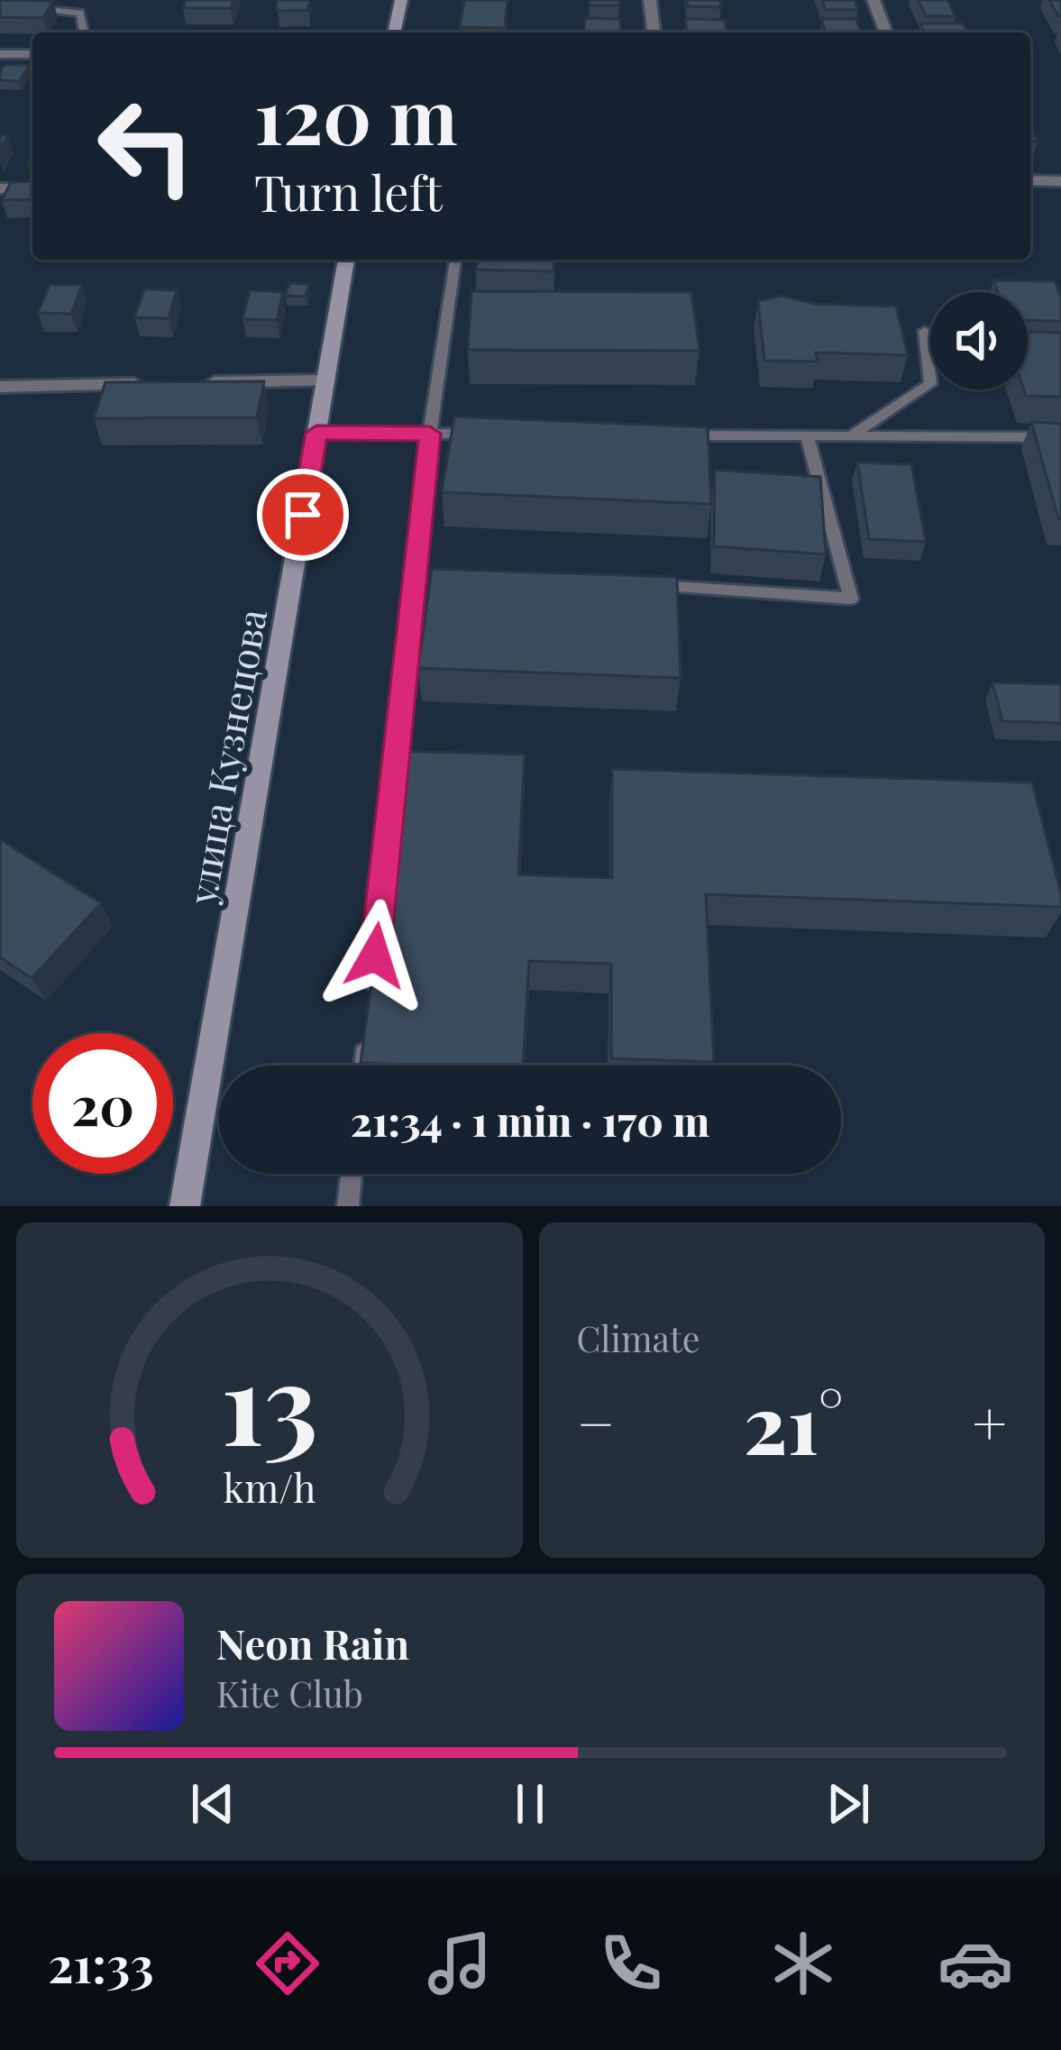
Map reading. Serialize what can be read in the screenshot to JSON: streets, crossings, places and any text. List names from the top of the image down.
{
  "streets": {
    "main road": ["улица Кузнецова"]
  },
  "page": {
    "turn": ["120 m", "Turn left"],
    "limit": "20",
    "trip": "21:34 · 1 min · 170 m",
    "tile": "Climate",
    "heat": ["−", "21°", "+"],
    "song": ["Neon Rain", "Kite Club"],
    "tabs": "21:33",
    "gauge": ["13", "km/h"]
  }
}
